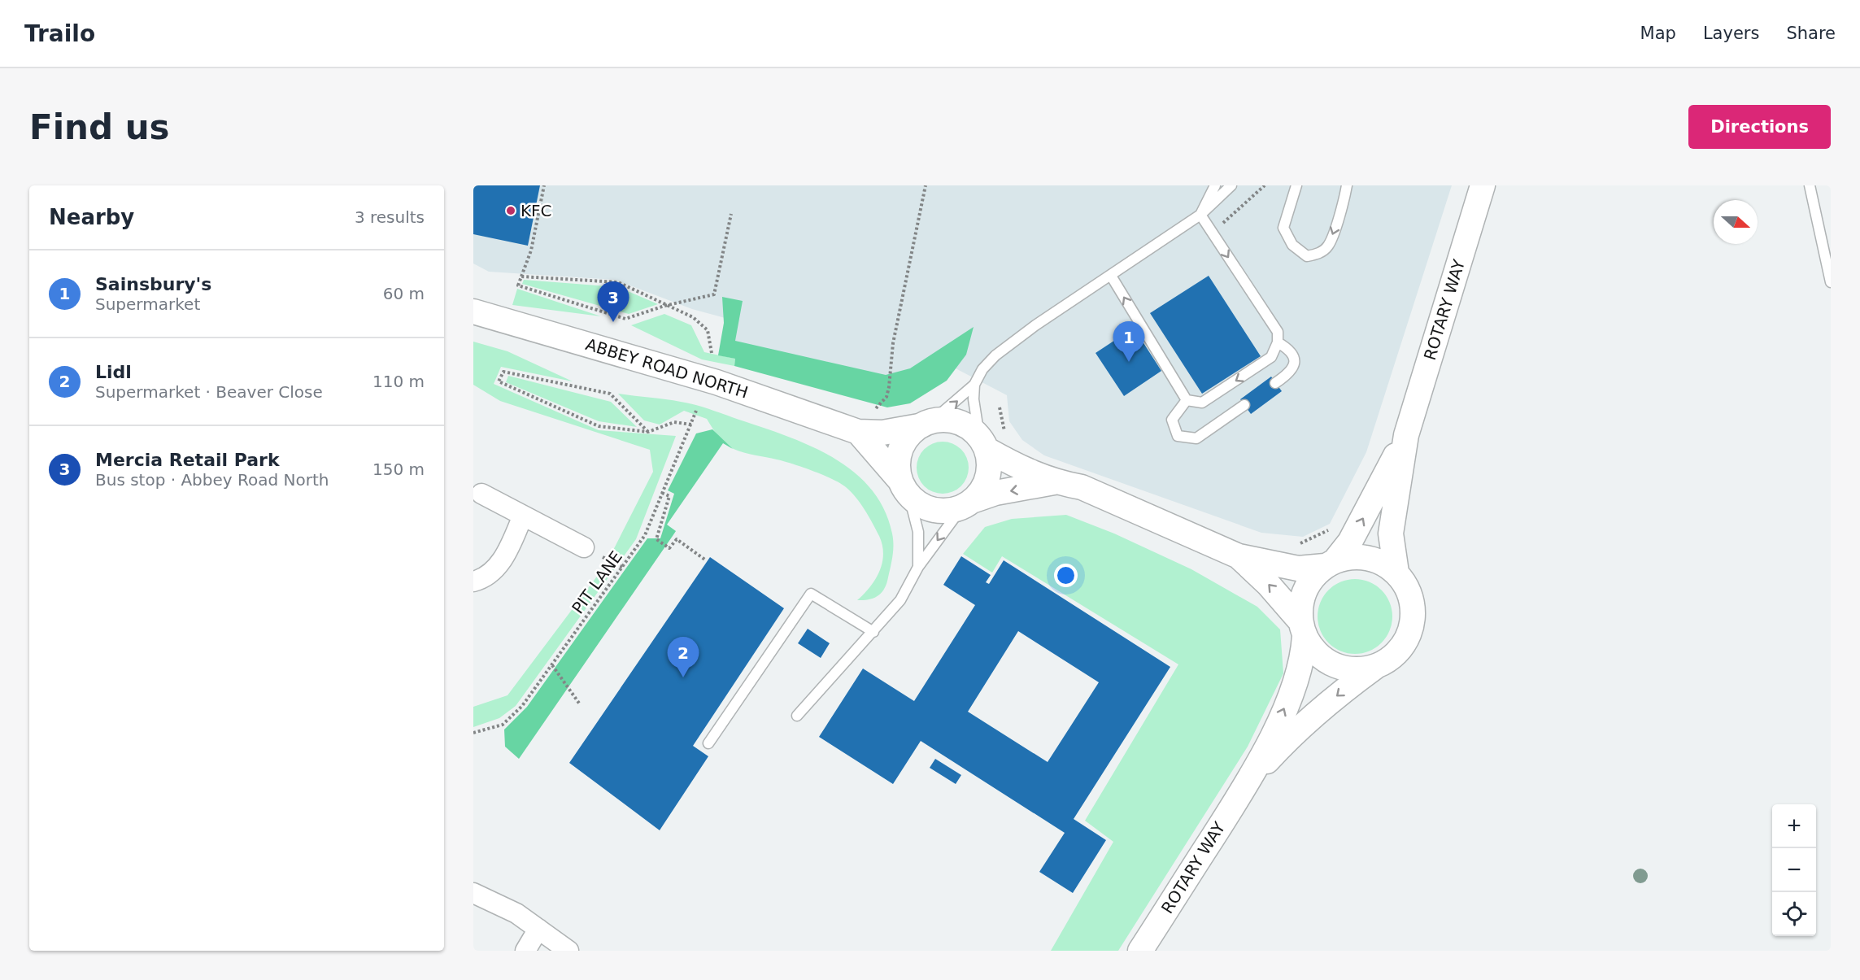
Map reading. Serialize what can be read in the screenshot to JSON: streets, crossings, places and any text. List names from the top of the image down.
{
  "streets": {
    "street": ["ROTARY WAY", "ABBEY ROAD NORTH"],
    "path": ["PIT LANE"]
  },
  "places": ["KFC"],
  "north": "right",
  "page": {
    "header": "Trailo",
    "nav": ["Map", "Layers", "Share"],
    "buttons": "Directions",
    "title": "Find us",
    "heading": ["Nearby", "3 results"],
    "list": [
      {
        "mark": "1",
        "name": "Sainsbury's",
        "note": "Supermarket",
        "value": "60 m"
      },
      {
        "mark": "2",
        "name": "Lidl",
        "note": "Supermarket · Beaver Close",
        "value": "110 m"
      },
      {
        "mark": "3",
        "name": "Mercia Retail Park",
        "note": "Bus stop · Abbey Road North",
        "value": "150 m"
      }
    ],
    "pins": ["3", "1", "2"],
    "map_buttons": ["+", "−"]
  }
}
